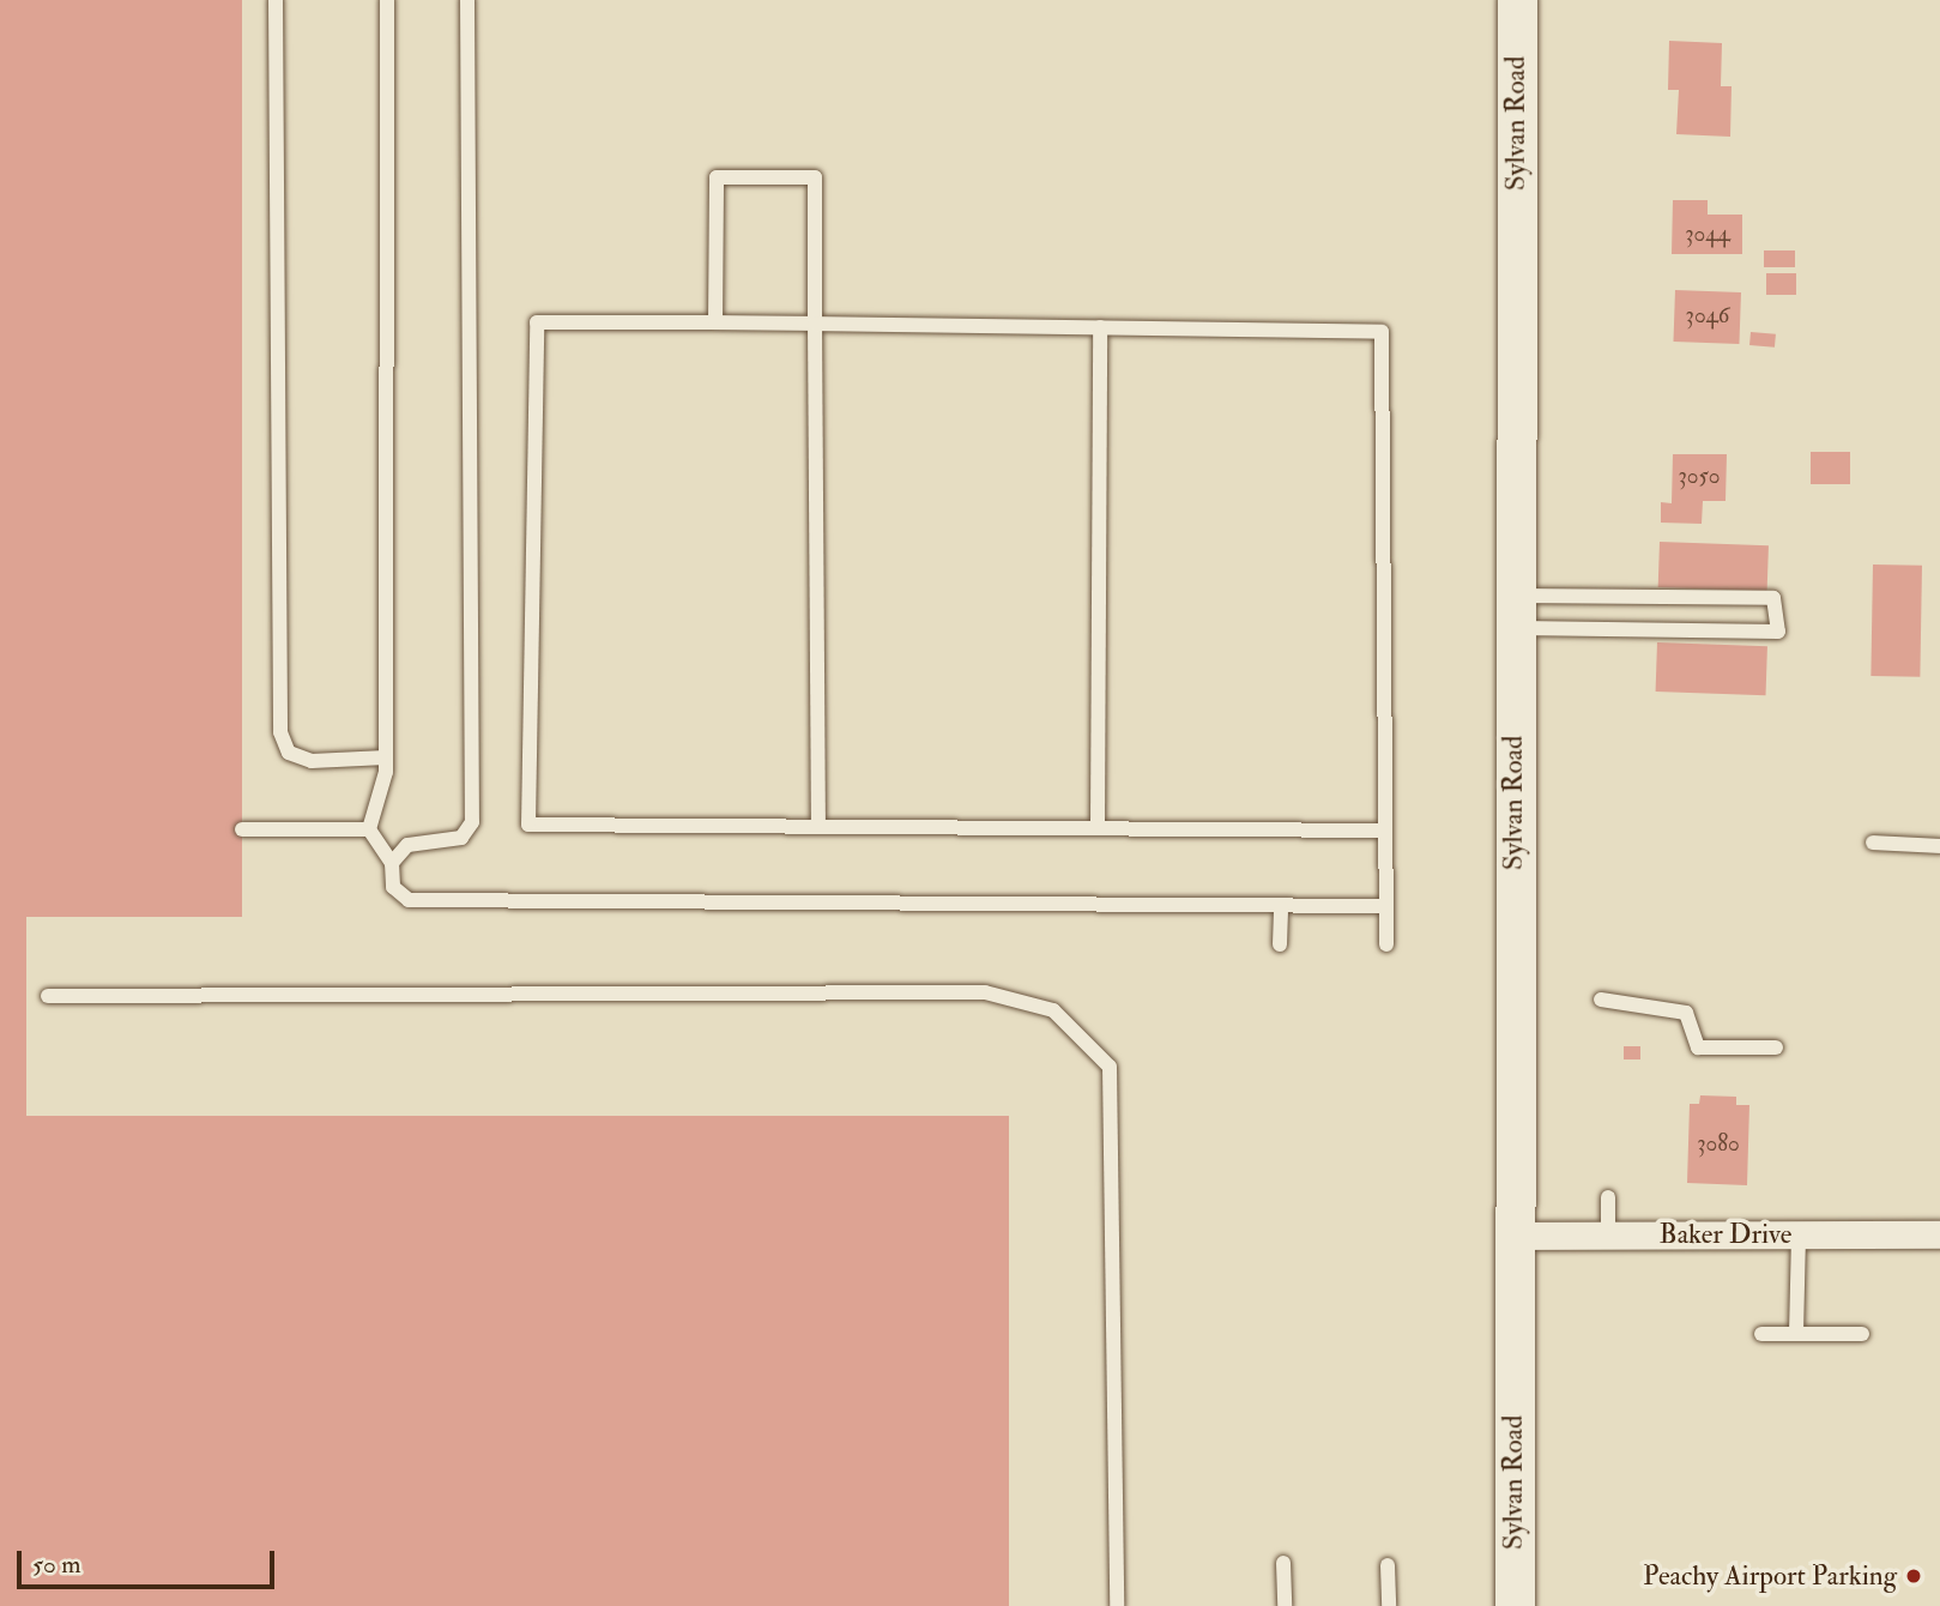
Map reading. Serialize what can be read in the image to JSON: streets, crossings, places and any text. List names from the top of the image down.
{
  "streets": {
    "main road": ["Sylvan Road"],
    "street": ["Baker Drive"]
  },
  "crossings": [
    ["Sylvan Road", "Baker Drive"]
  ],
  "places": ["Peachy Airport Parking"],
  "house_numbers": [
    "3044",
    "3046",
    "3050",
    "3080"
  ],
  "scale_bar": "50 m"
}
